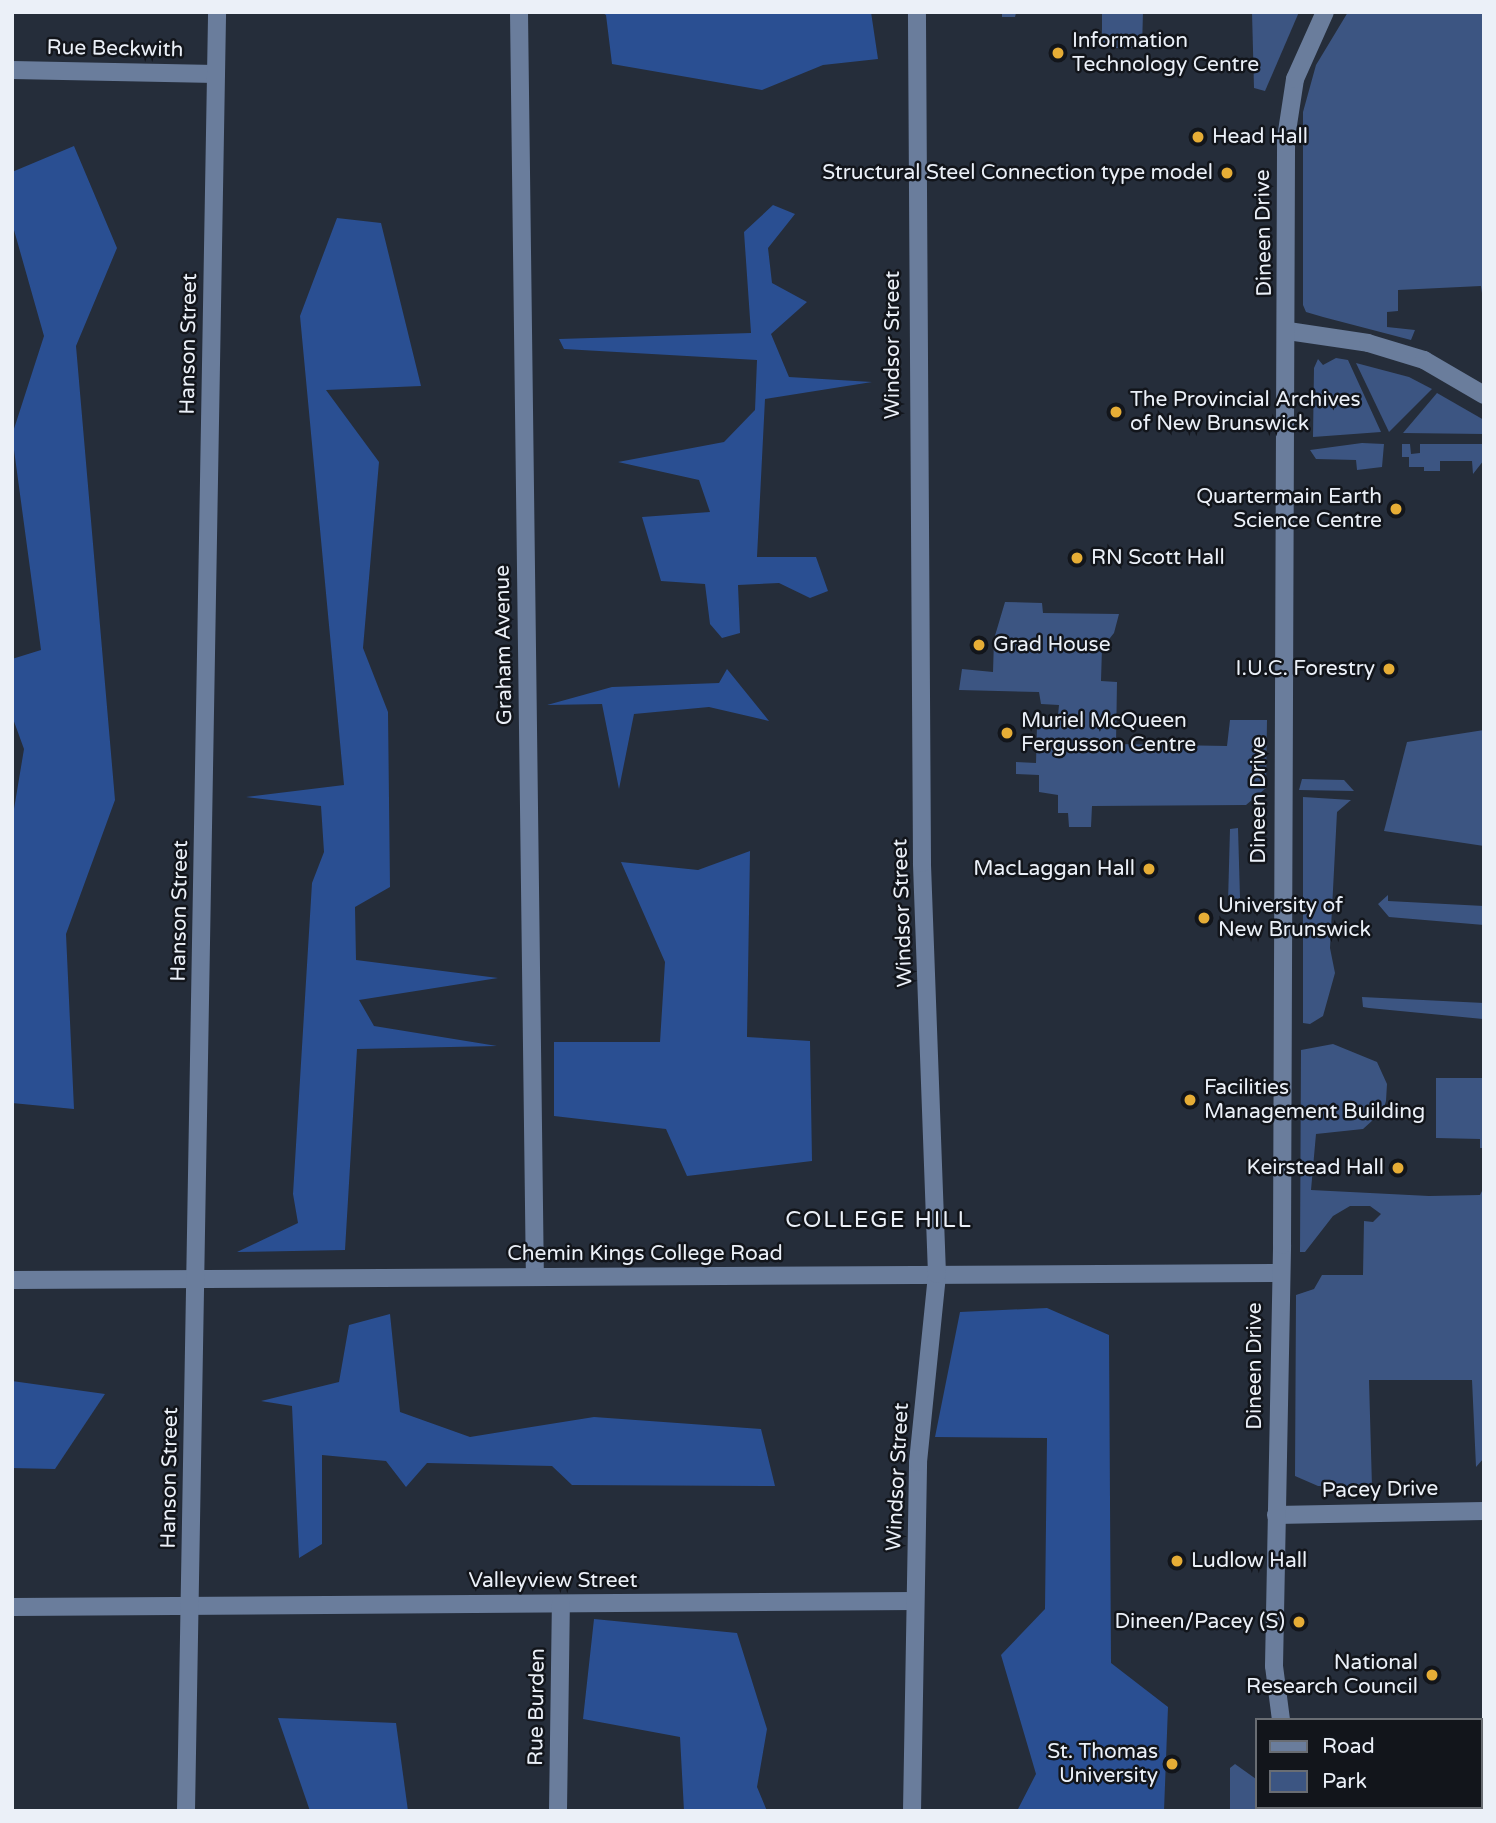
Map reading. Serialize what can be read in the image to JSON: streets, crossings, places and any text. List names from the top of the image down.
{
  "streets": {
    "street": [
      "Rue Beckwith",
      "Dineen Drive",
      "Hanson Street",
      "Windsor Street",
      "Graham Avenue",
      "Chemin Kings College Road",
      "Pacey Drive",
      "Valleyview Street",
      "Rue Burden"
    ]
  },
  "crossings": [
    ["Rue Beckwith", "Hanson Street"],
    ["Dineen Drive", "Chemin Kings College Road"],
    ["Dineen Drive", "Pacey Drive"],
    ["Hanson Street", "Chemin Kings College Road"],
    ["Hanson Street", "Valleyview Street"],
    ["Windsor Street", "Chemin Kings College Road"],
    ["Windsor Street", "Valleyview Street"],
    ["Graham Avenue", "Chemin Kings College Road"],
    ["Valleyview Street", "Rue Burden"]
  ],
  "districts": ["COLLEGE HILL"],
  "places": [
    "Information Technology Centre",
    "Head Hall",
    "Structural Steel Connection type model",
    "The Provincial Archives of New Brunswick",
    "Quartermain Earth Science Centre",
    "RN Scott Hall",
    "Grad House",
    "I.U.C. Forestry",
    "Muriel McQueen Fergusson Centre",
    "MacLaggan Hall",
    "University of New Brunswick",
    "Facilities Management Building",
    "Keirstead Hall",
    "Ludlow Hall",
    "Dineen/Pacey (S)",
    "National Research Council",
    "St. Thomas University"
  ],
  "legend": ["Road", "Park"]
}
